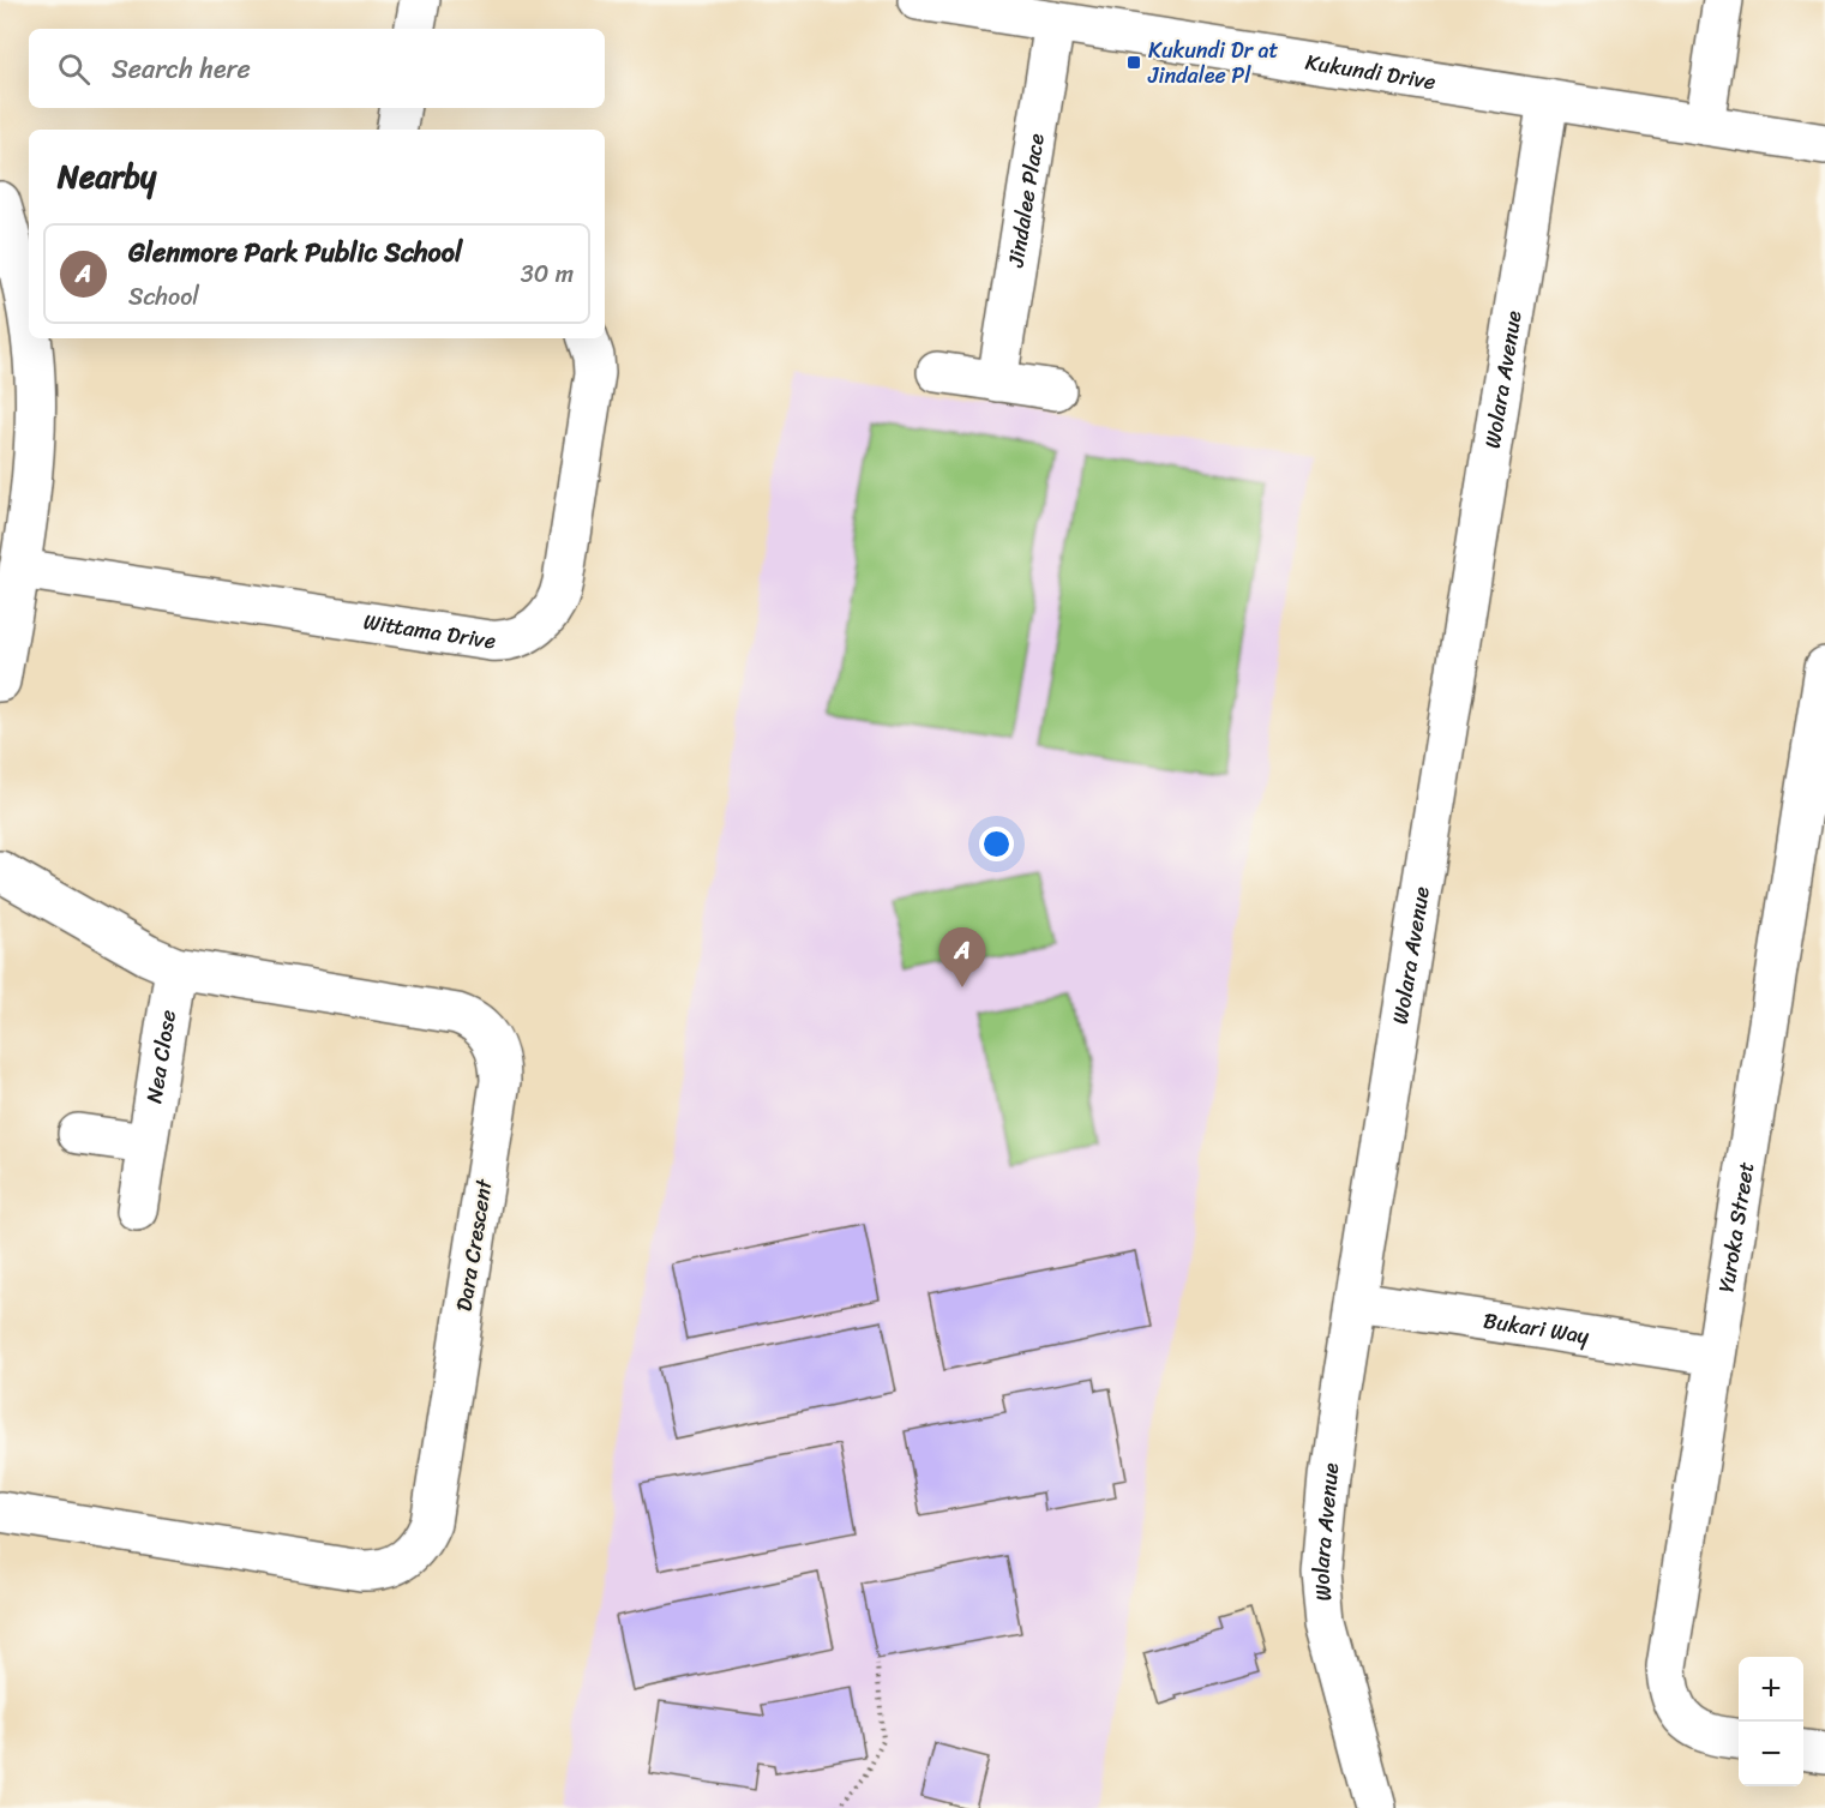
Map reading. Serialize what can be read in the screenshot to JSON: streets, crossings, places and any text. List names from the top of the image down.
{
  "streets": {
    "street": [
      "Kukundi Drive",
      "Jindalee Place",
      "Wolara Avenue",
      "Wittama Drive",
      "Nea Close",
      "Yuroka Street",
      "Dara Crescent",
      "Bukari Way"
    ]
  },
  "crossings": [
    ["Kukundi Drive", "Jindalee Place"],
    ["Kukundi Drive", "Wolara Avenue"],
    ["Wolara Avenue", "Bukari Way"],
    ["Nea Close", "Dara Crescent"],
    ["Yuroka Street", "Bukari Way"]
  ],
  "places": {
    "transit": ["Kukundi Dr at Jindalee Pl"]
  },
  "page": {
    "search": "Search here",
    "heading": "Nearby",
    "list": [
      {
        "mark": "A",
        "name": "Glenmore Park Public School",
        "note": "School",
        "value": "30 m"
      }
    ],
    "pins": "A",
    "map_buttons": ["+", "−"]
  }
}
